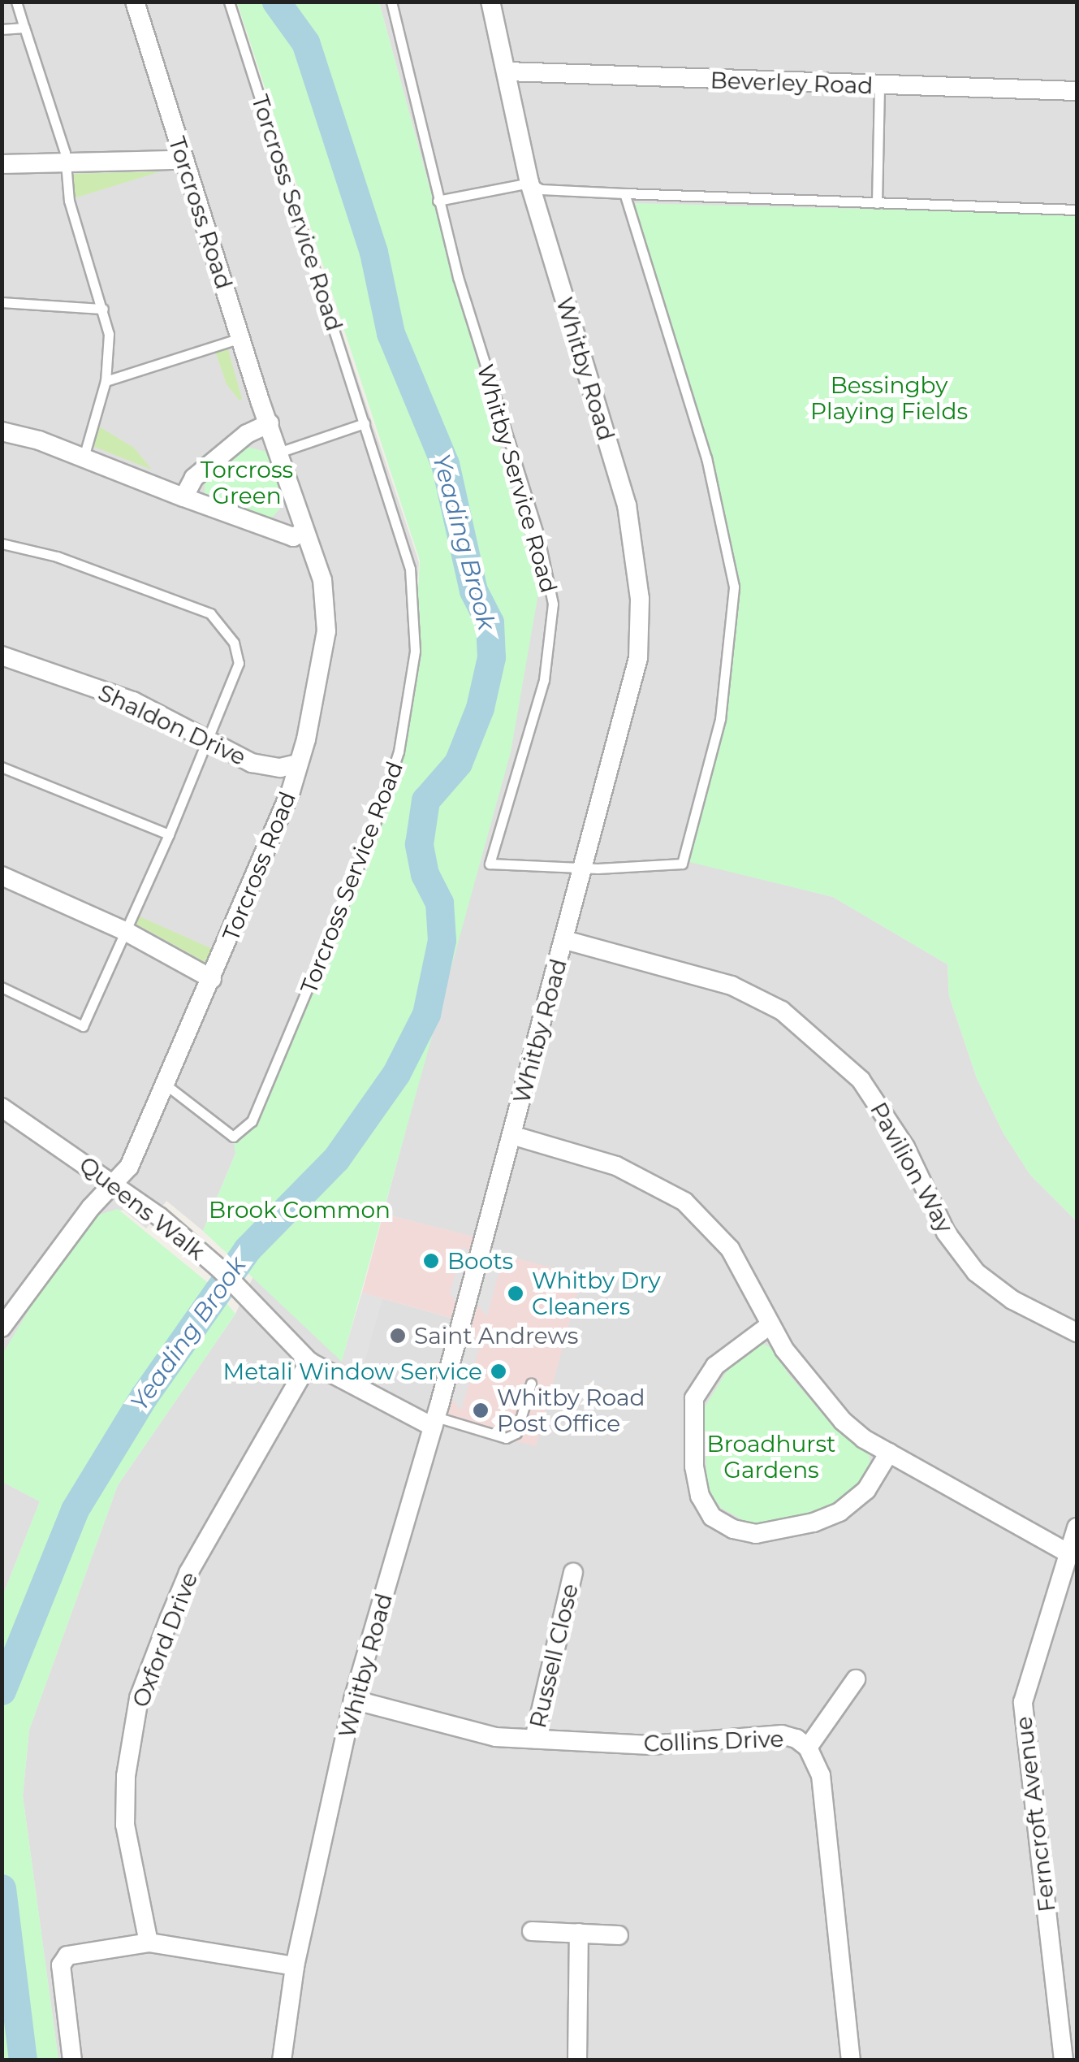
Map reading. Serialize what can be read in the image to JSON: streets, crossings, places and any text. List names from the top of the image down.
{
  "streets": {
    "street": [
      "Beverley Road",
      "Torcross Road",
      "Whitby Road",
      "Shaldon Drive",
      "Pavilion Way",
      "Queens Walk",
      "Oxford Drive",
      "Russell Close",
      "Collins Drive",
      "Ferncroft Avenue"
    ],
    "lane": ["Torcross Service Road", "Whitby Service Road"]
  },
  "crossings": [
    ["Beverley Road", "Whitby Road"],
    ["Torcross Road", "Torcross Service Road"],
    ["Torcross Road", "Shaldon Drive"],
    ["Torcross Road", "Queens Walk"],
    ["Whitby Road", "Whitby Service Road"],
    ["Whitby Road", "Pavilion Way"],
    ["Whitby Road", "Queens Walk"],
    ["Whitby Road", "Collins Drive"],
    ["Queens Walk", "Oxford Drive"],
    ["Russell Close", "Collins Drive"]
  ],
  "water": ["Yeading Brook"],
  "parks": [
    "Bessingby Playing Fields",
    "Torcross Green",
    "Brook Common",
    "Broadhurst Gardens"
  ],
  "places": [
    "Boots",
    "Whitby Dry Cleaners",
    "Saint Andrews",
    "Metali Window Service",
    "Whitby Road Post Office"
  ]
}
